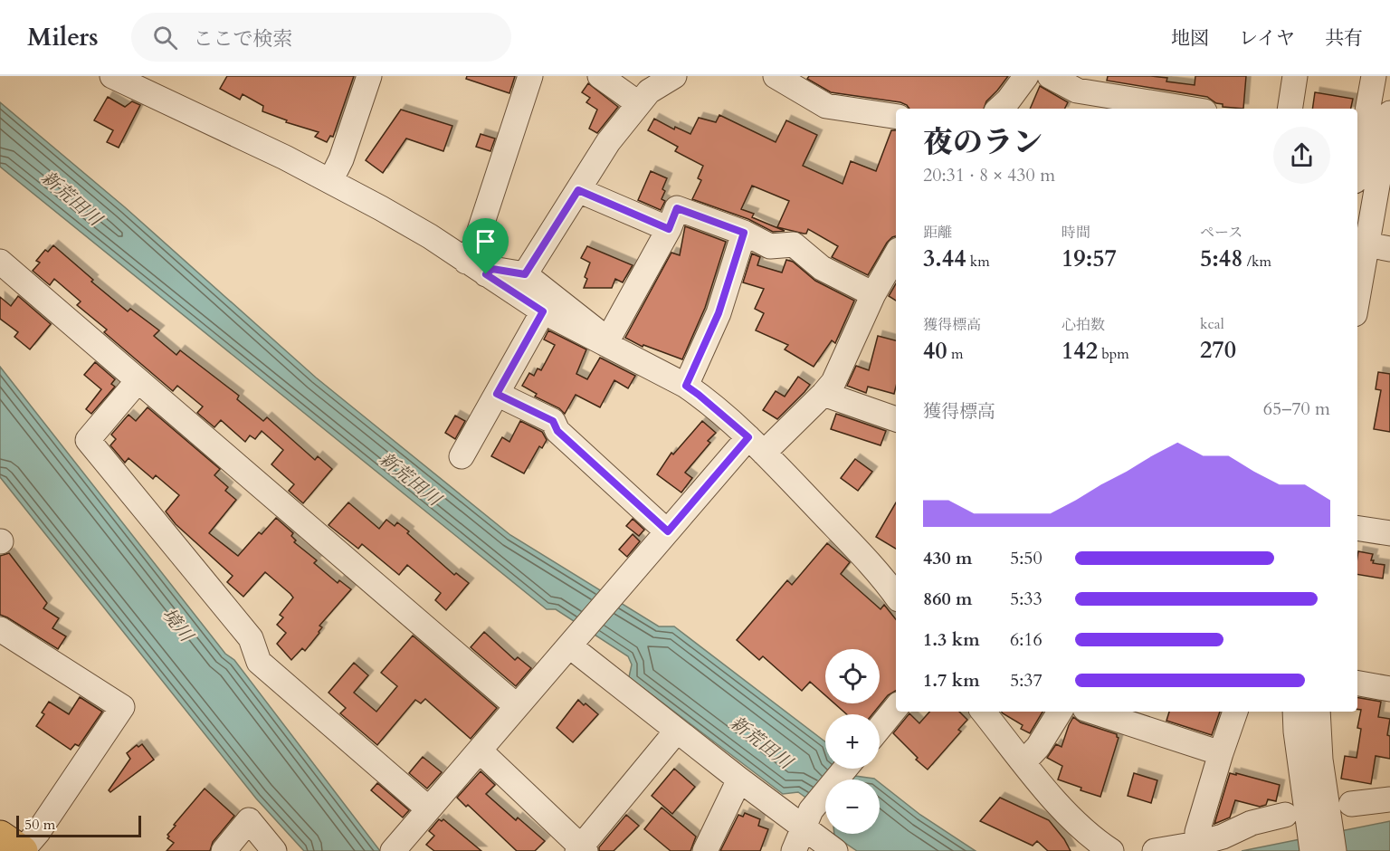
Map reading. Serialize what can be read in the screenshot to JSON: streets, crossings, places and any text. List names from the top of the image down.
{
  "water": ["新荒田川", "境川"],
  "scale_bar": "50 m",
  "page": {
    "header": "Milers",
    "search": "ここで検索",
    "nav": ["地図", "レイヤ", "共有"],
    "heading": ["夜のラン", "20:31 · 8 × 430 m"],
    "stats": [
      ["距離", "3.44 km"],
      ["時間", "19:57"],
      ["ペース", "5:48 /km"],
      ["獲得標高", "40 m"],
      ["心拍数", "142 bpm"],
      ["kcal", "270"]
    ],
    "chart": ["獲得標高", "65–70 m"],
    "list": [
      {
        "name": "430 m",
        "note": "5:50"
      },
      {
        "name": "860 m",
        "note": "5:33"
      },
      {
        "name": "1.3 km",
        "note": "6:16"
      },
      {
        "name": "1.7 km",
        "note": "5:37"
      }
    ],
    "map_buttons": ["+", "−"],
    "scale": "50 m"
  }
}
